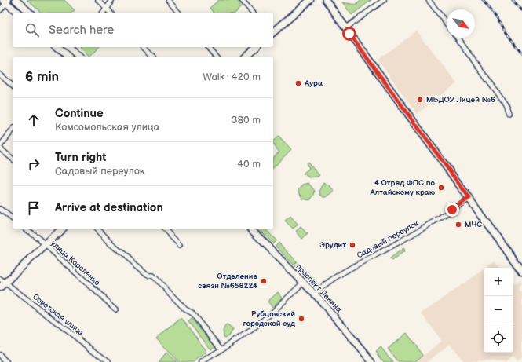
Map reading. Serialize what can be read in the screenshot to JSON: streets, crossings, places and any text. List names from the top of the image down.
{
  "streets": {
    "main road": ["проспект Ленина"],
    "street": ["Садовый переулок", "улица Короленко", "Советская улица"]
  },
  "crossings": [
    ["Садовый переулок", "проспект Ленина"]
  ],
  "places": [
    "Аура",
    "МБДОУ Лицей №6",
    "4 Отряд ФПС по Алтайскому краю",
    "МЧС",
    "Эрудит",
    "Отделение связи №658224",
    "Рубцовский городской суд"
  ],
  "north": "bottom right",
  "page": {
    "search": "Search here",
    "heading": ["6 min", "Walk · 420 m"],
    "list": [
      ["Continue", "Комсомольская улица", "380 m"],
      ["Turn right", "Садовый переулок", "40 m"],
      "Arrive at destination"
    ],
    "map_buttons": ["+", "−"]
  }
}
